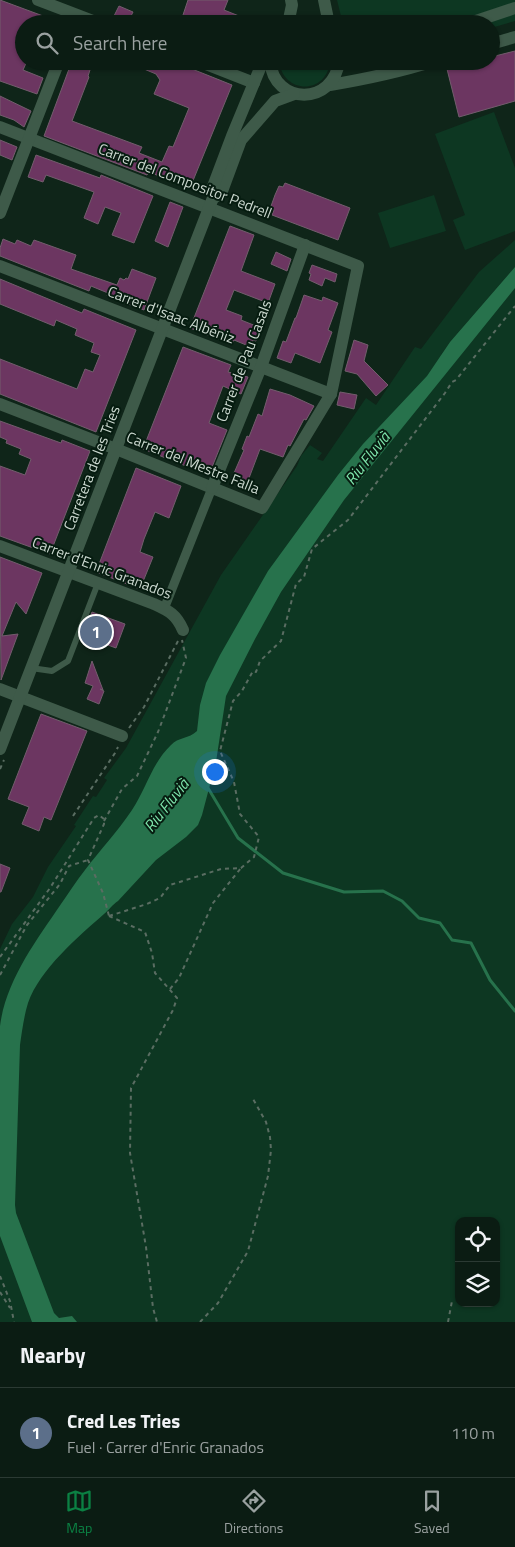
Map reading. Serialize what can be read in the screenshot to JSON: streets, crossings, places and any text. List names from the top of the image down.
{
  "streets": {
    "street": [
      "Carrer del Compositor Pedrell",
      "Carrer d'Isaac Albéniz",
      "Carrer de Pau Casals",
      "Carrer del Mestre Falla",
      "Carretera de les Tries",
      "Carrer d'Enric Granados"
    ]
  },
  "crossings": [
    ["Carrer del Compositor Pedrell", "Carrer d'Isaac Albéniz"],
    ["Carrer del Compositor Pedrell", "Carrer de Pau Casals"],
    ["Carrer del Compositor Pedrell", "Carrer del Mestre Falla"],
    ["Carrer del Compositor Pedrell", "Carretera de les Tries"],
    ["Carrer d'Isaac Albéniz", "Carrer de Pau Casals"],
    ["Carrer d'Isaac Albéniz", "Carrer del Mestre Falla"],
    ["Carrer d'Isaac Albéniz", "Carretera de les Tries"],
    ["Carrer de Pau Casals", "Carrer del Mestre Falla"],
    ["Carrer del Mestre Falla", "Carretera de les Tries"],
    ["Carretera de les Tries", "Carrer d'Enric Granados"]
  ],
  "water": ["Riu Fluvià"],
  "page": {
    "search": "Search here",
    "pins": "1",
    "heading": "Nearby",
    "list": [
      {
        "mark": "1",
        "name": "Cred Les Tries",
        "note": "Fuel · Carrer d'Enric Granados",
        "value": "110 m"
      }
    ],
    "nav": ["Map", "Directions", "Saved"]
  }
}
